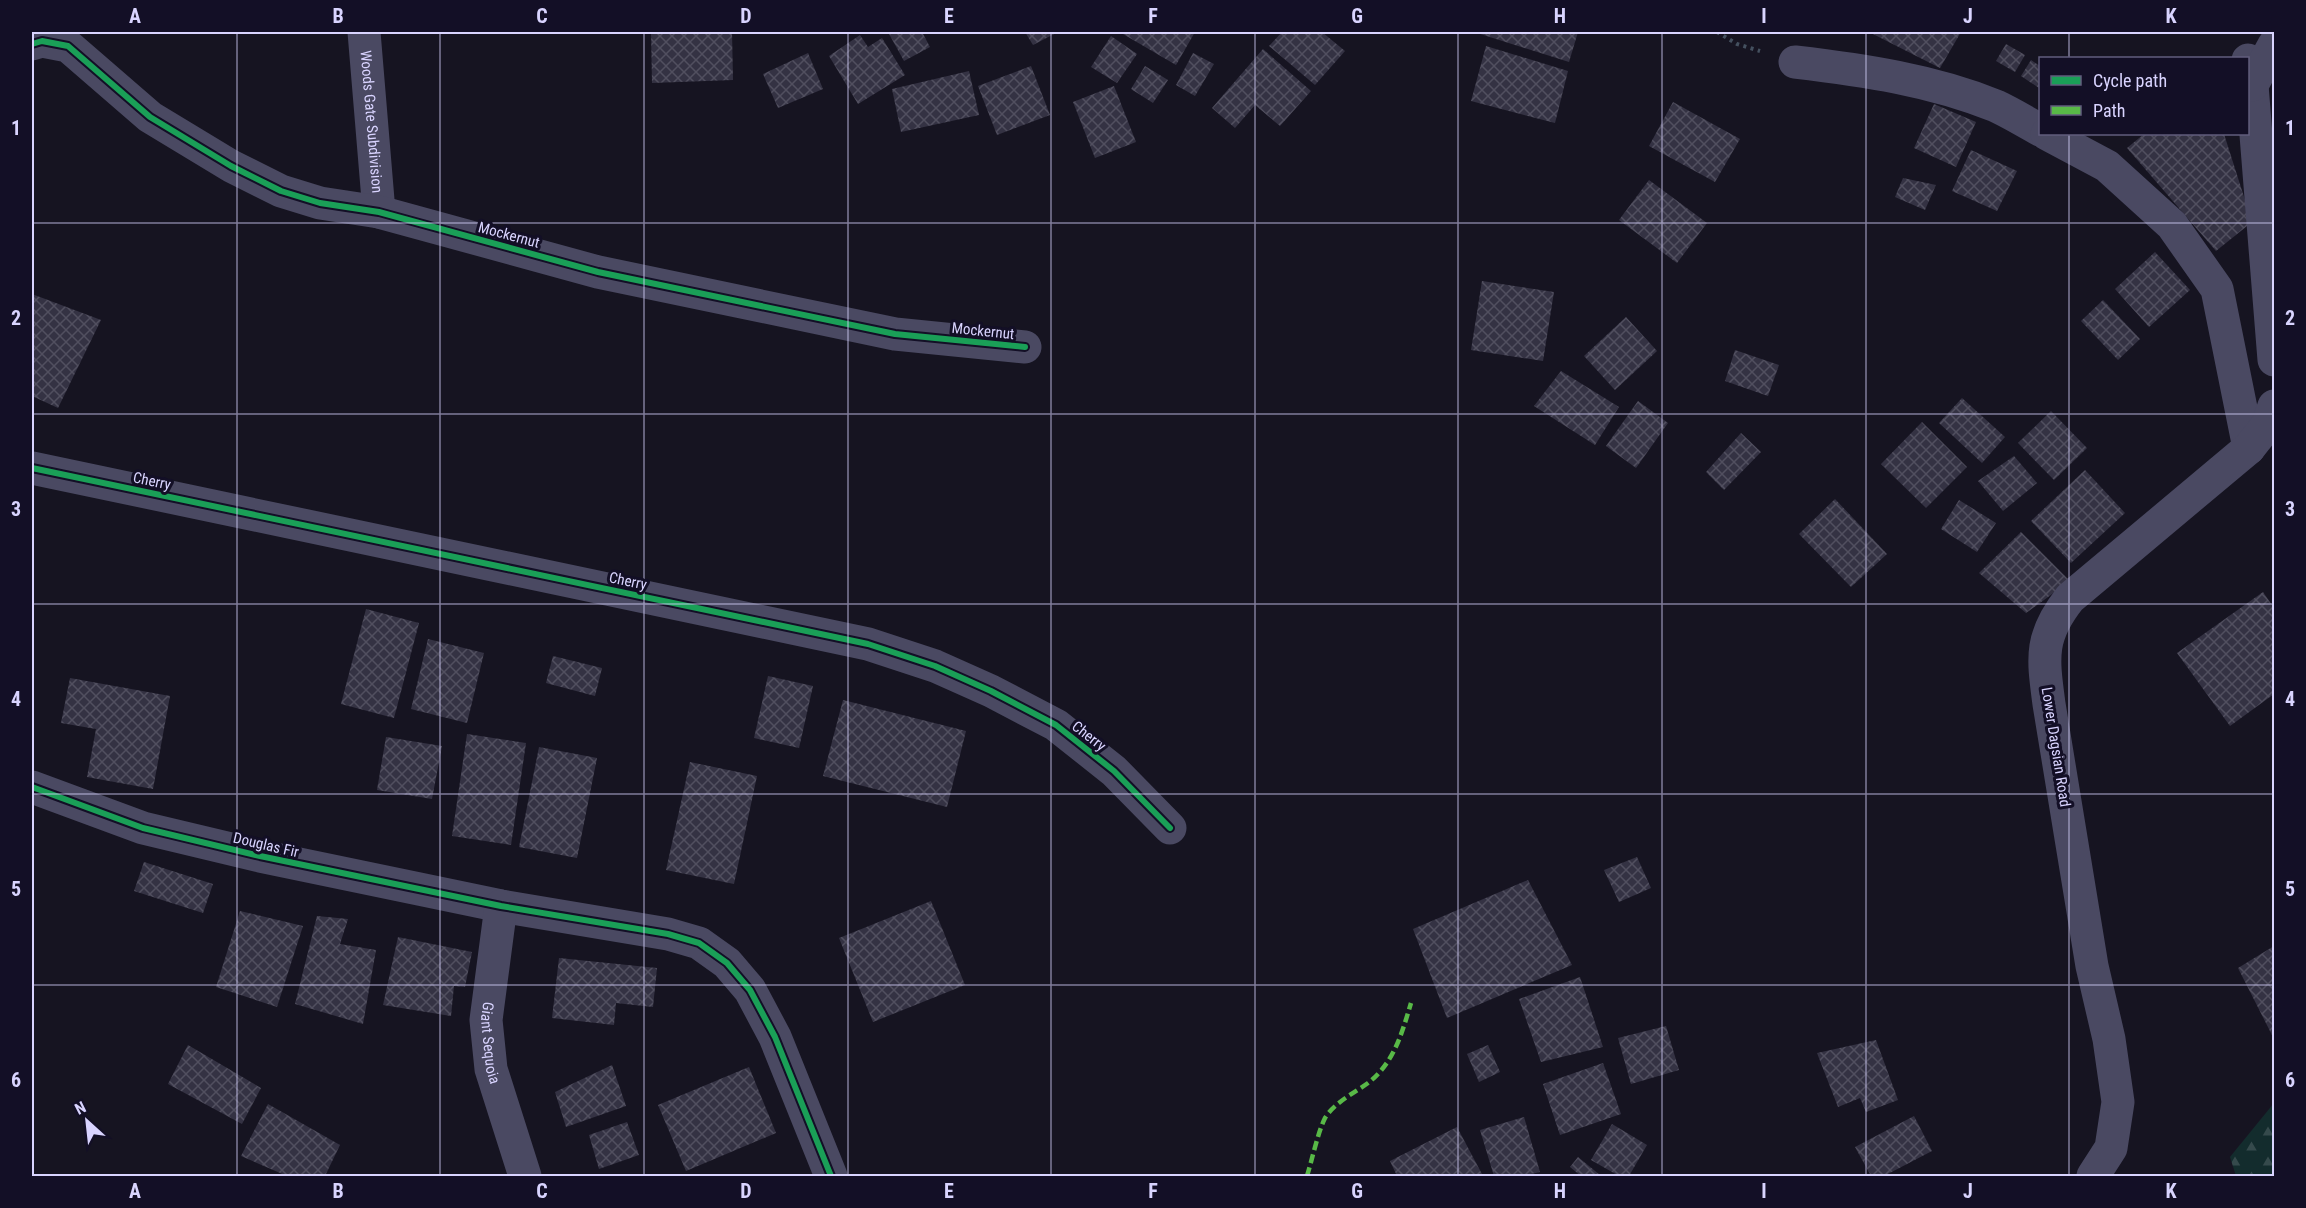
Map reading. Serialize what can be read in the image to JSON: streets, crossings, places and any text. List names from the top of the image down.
{
  "streets": {
    "street": [
      "Woods Gate Subdivision",
      "Mockernut",
      "Cherry",
      "Lower Dagsian Road",
      "Douglas Fir",
      "Giant Sequoia"
    ]
  },
  "crossings": [
    ["Woods Gate Subdivision", "Mockernut"],
    ["Douglas Fir", "Giant Sequoia"]
  ],
  "legend": ["Cycle path", "Path"],
  "north": "top left",
  "grid": {
    "columns": [
      "A",
      "B",
      "C",
      "D",
      "E",
      "F",
      "G",
      "H",
      "I",
      "J",
      "K"
    ],
    "rows": [
      "1",
      "2",
      "3",
      "4",
      "5",
      "6"
    ]
  }
}
